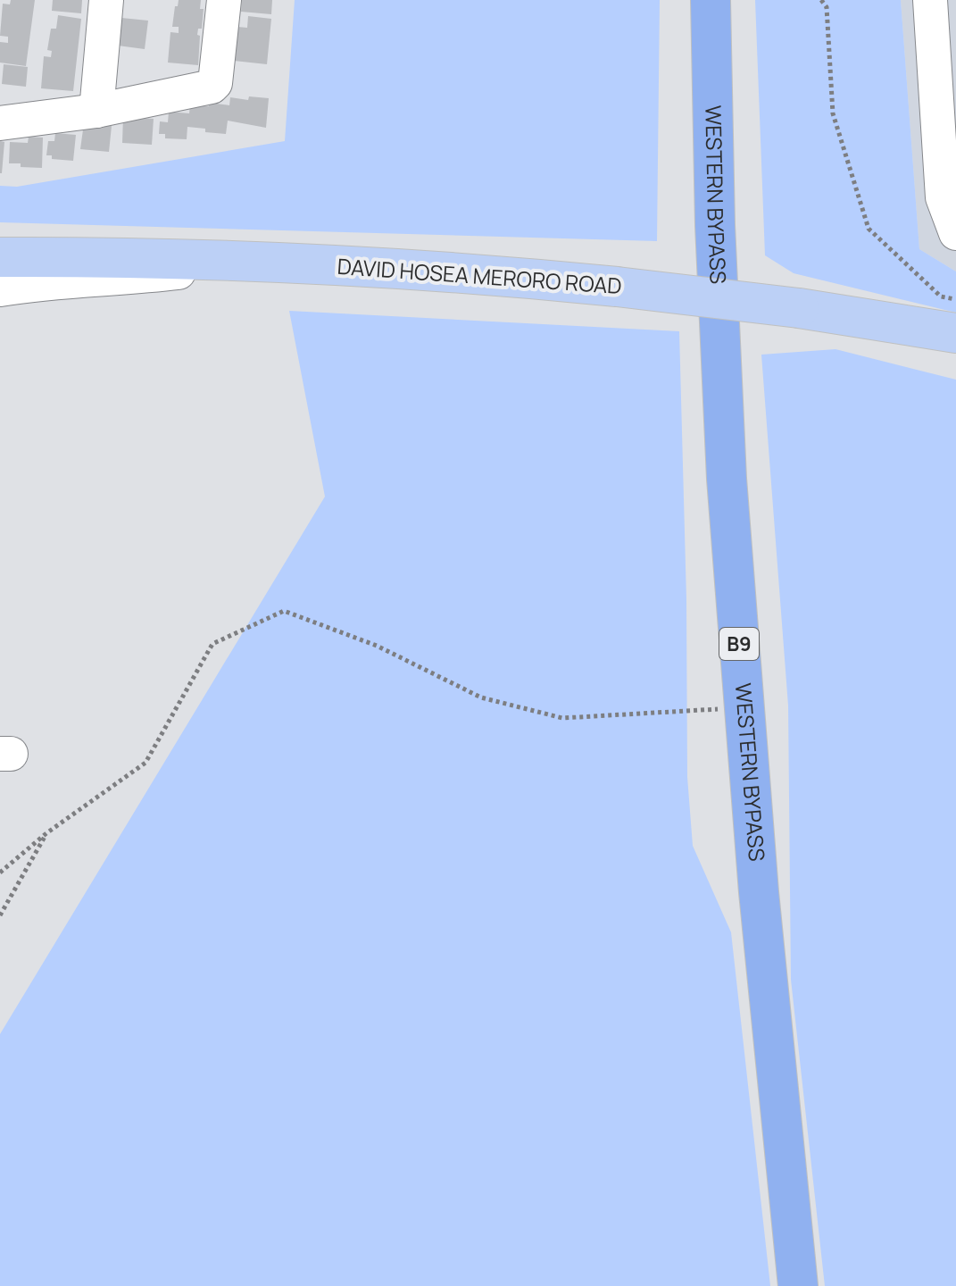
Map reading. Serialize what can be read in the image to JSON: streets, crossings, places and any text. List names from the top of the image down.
{
  "streets": {
    "highway": ["WESTERN BYPASS", "B9"],
    "main road": ["DAVID HOSEA MERORO ROAD"]
  }
}
